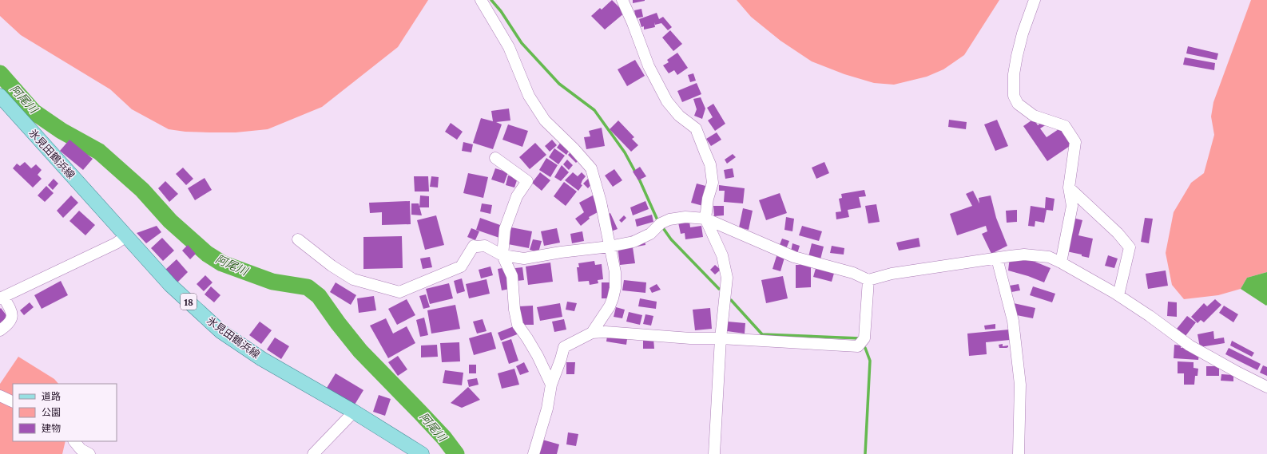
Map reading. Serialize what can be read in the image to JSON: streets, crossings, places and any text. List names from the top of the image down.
{
  "streets": {
    "main road": ["氷見田鶴浜線", "18"]
  },
  "water": ["阿尾川"],
  "legend": ["道路", "公園", "建物"]
}
